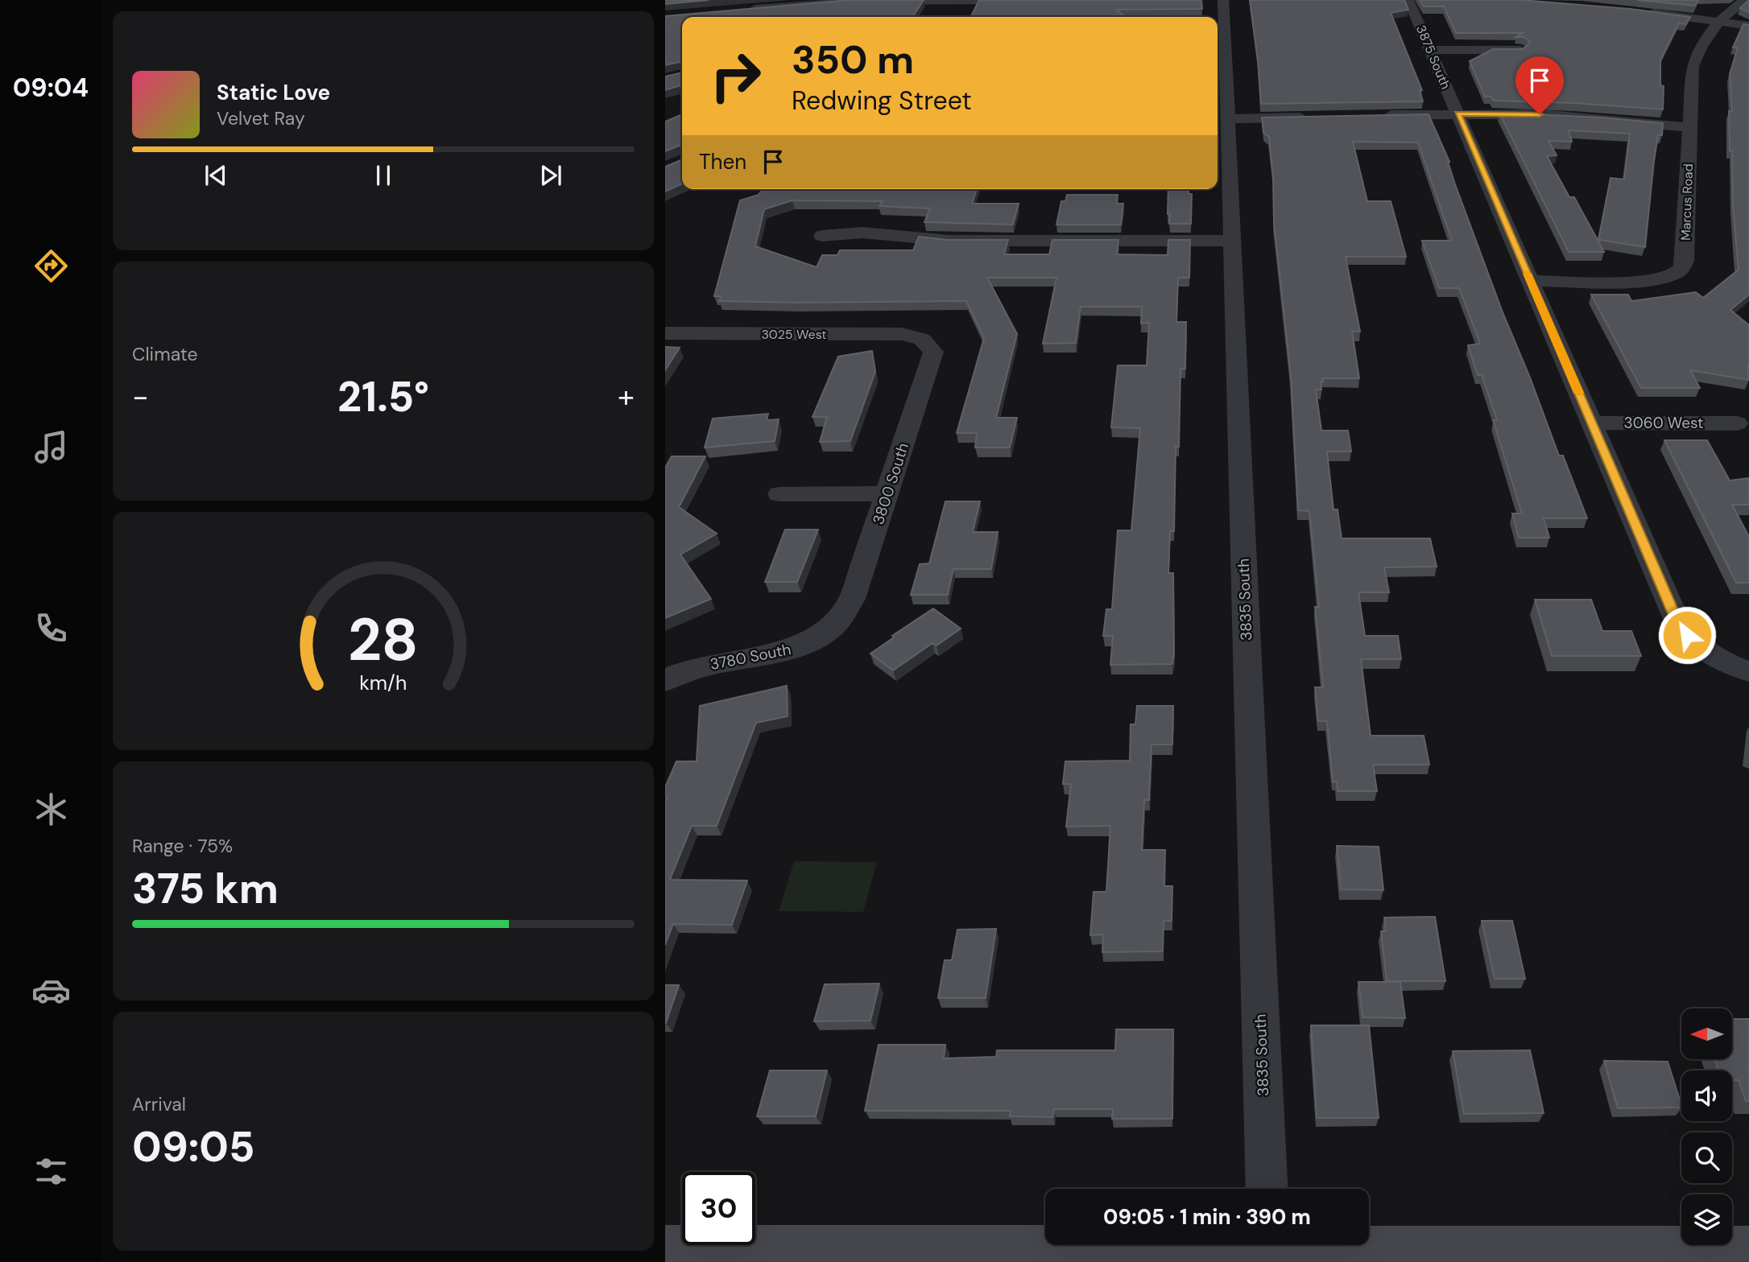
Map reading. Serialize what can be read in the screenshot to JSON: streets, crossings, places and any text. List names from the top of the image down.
{
  "streets": {
    "street": [
      "3875 South",
      "Marcus Road",
      "3025 West",
      "3060 West",
      "3800 South",
      "3835 South",
      "3780 South"
    ]
  },
  "crossings": [
    ["3875 South", "Marcus Road"],
    ["3875 South", "3060 West"],
    ["3025 West", "3800 South"],
    ["3800 South", "3780 South"]
  ],
  "north": "left",
  "page": {
    "tabs": "09:04",
    "turn": ["350 m", "Redwing Street"],
    "song": ["Static Love", "Velvet Ray"],
    "then": "Then",
    "tile": [
      "Climate",
      ["Range · 75%", "375 km"],
      ["Arrival", "09:05"]
    ],
    "heat": ["−", "21.5°", "+"],
    "limit": "30",
    "trip": "09:05 · 1 min · 390 m",
    "gauge": ["28", "km/h"]
  }
}
